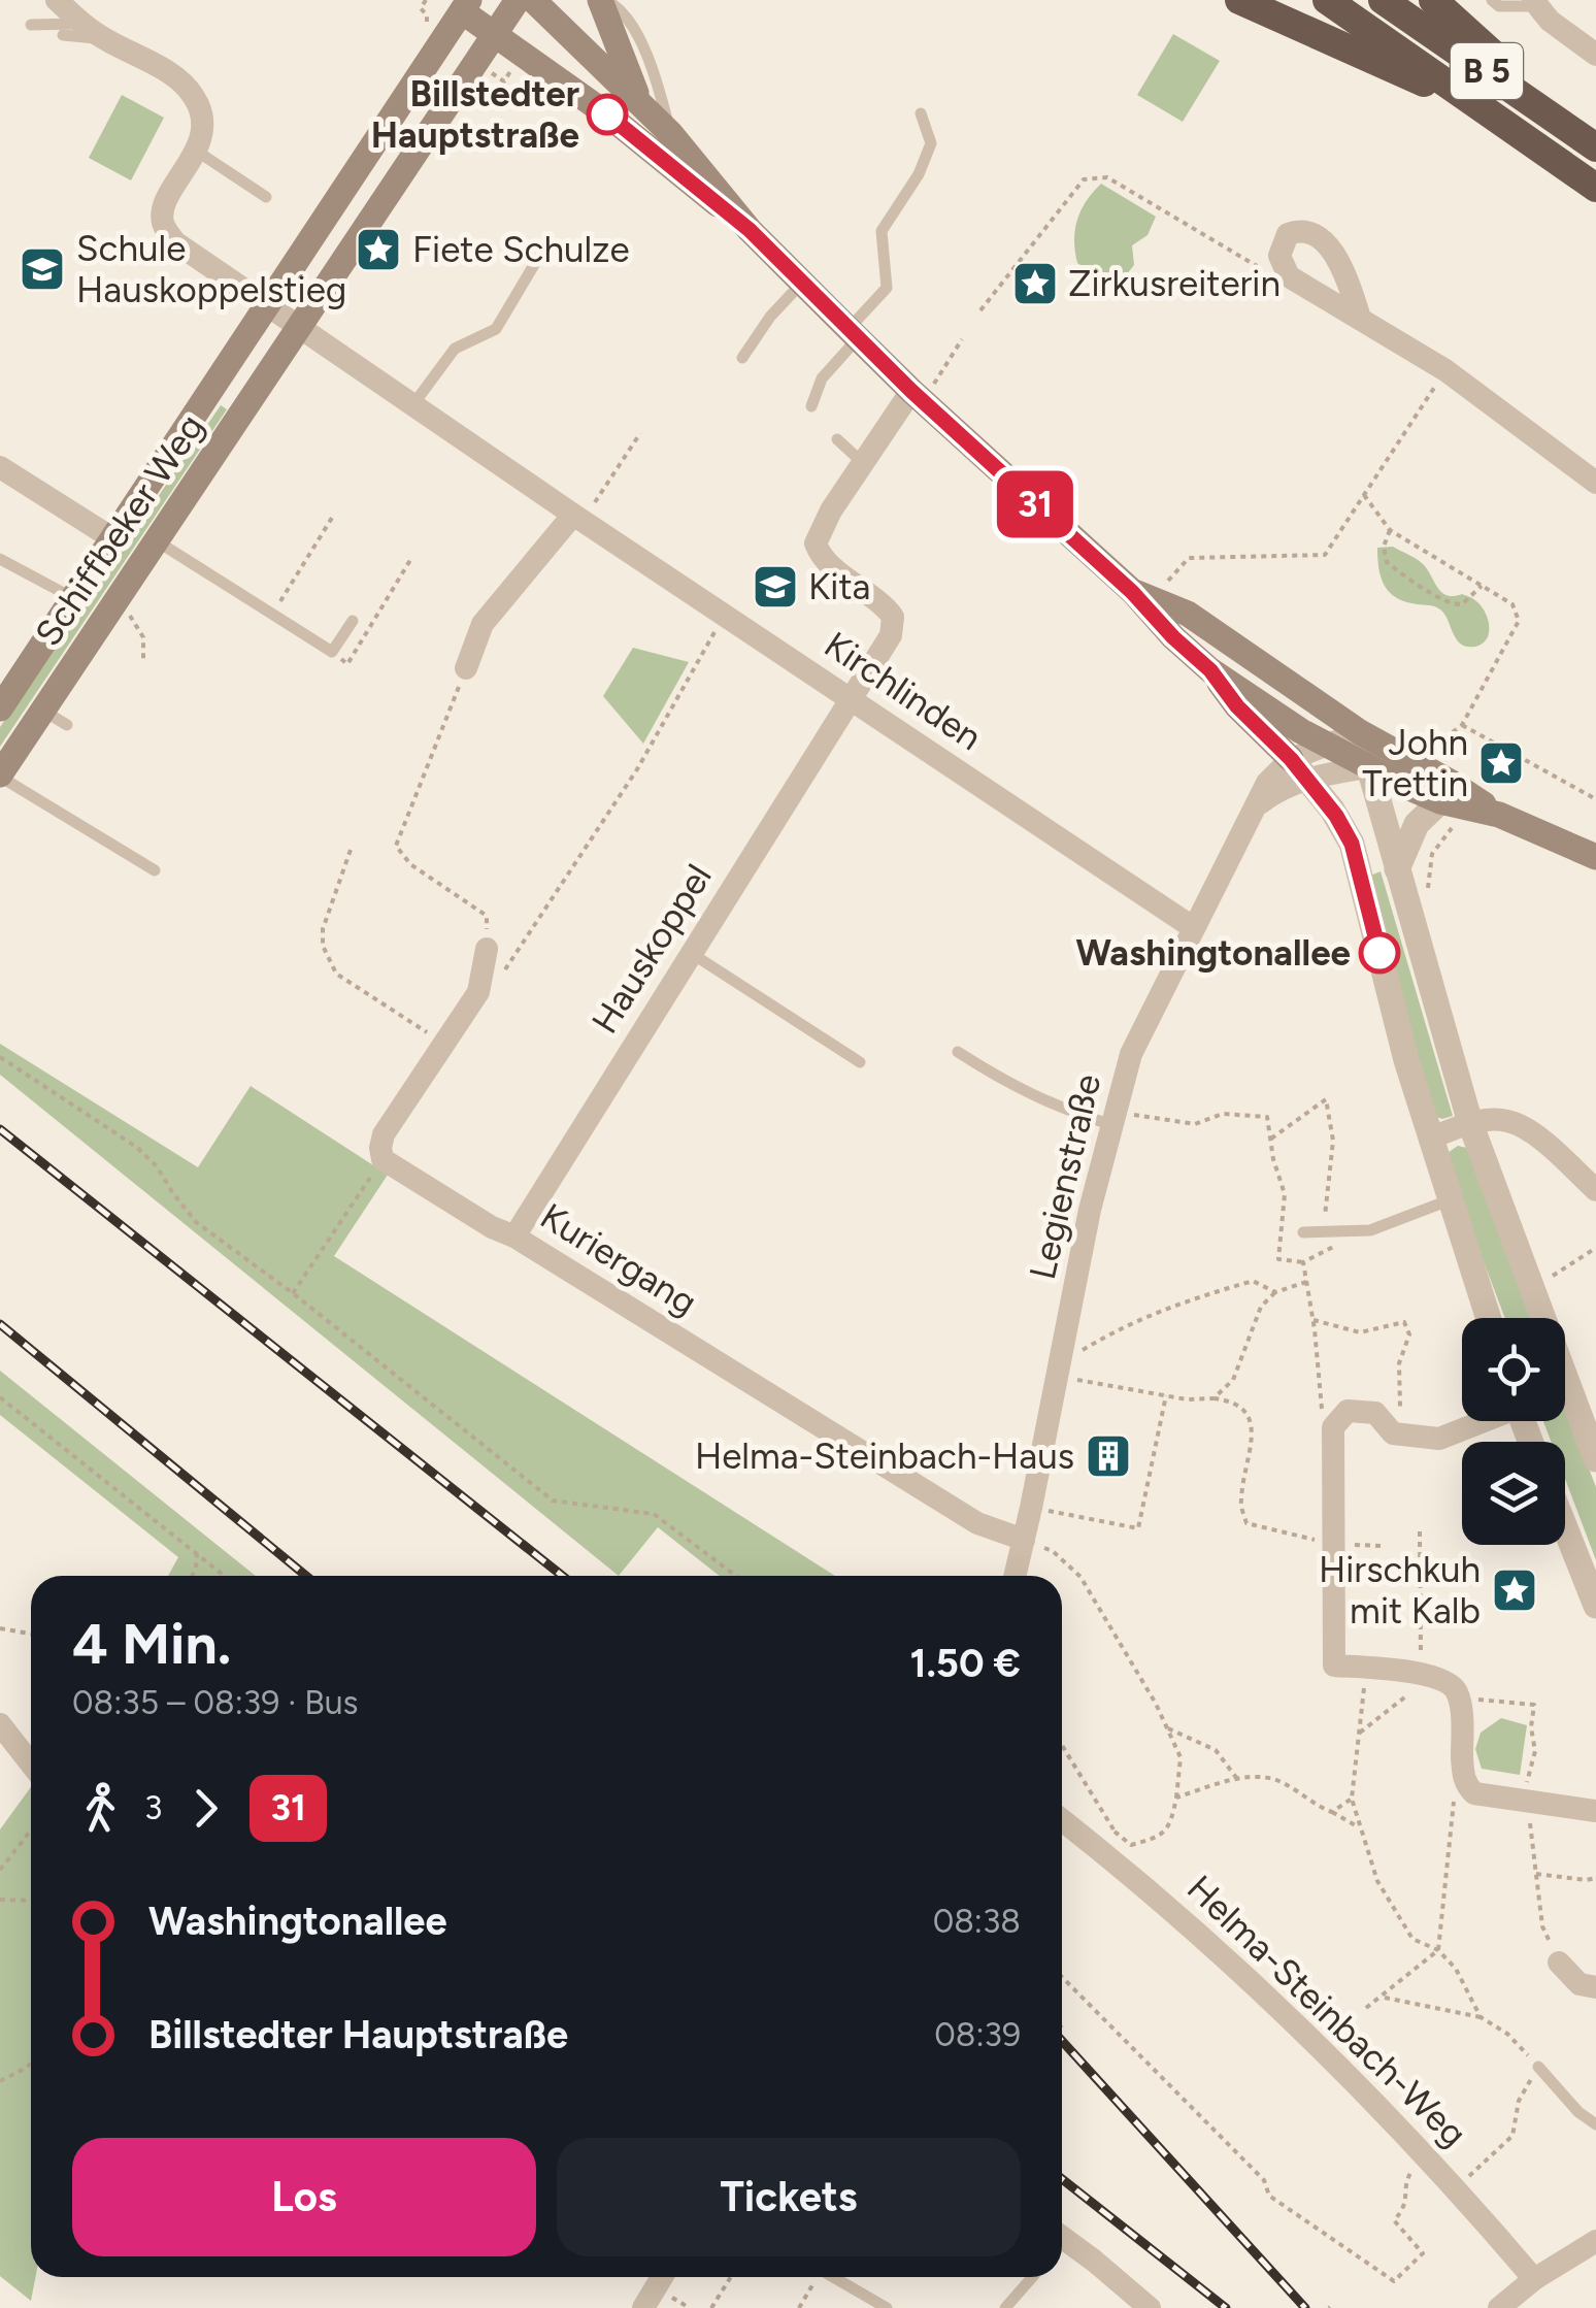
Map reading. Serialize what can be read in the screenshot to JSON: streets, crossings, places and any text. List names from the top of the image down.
{
  "streets": {
    "highway": ["B 5"],
    "main road": ["Schiffbeker Weg"],
    "street": [
      "Kirchlinden",
      "Hauskoppel",
      "Legienstraße",
      "Kuriergang",
      "Helma-Steinbach-Weg"
    ]
  },
  "crossings": [
    ["Schiffbeker Weg", "Kirchlinden"],
    ["Kirchlinden", "Hauskoppel"],
    ["Kirchlinden", "Legienstraße"],
    ["Hauskoppel", "Kuriergang"],
    ["Legienstraße", "Kuriergang"]
  ],
  "places": {
    "other": ["Billstedter Hauptstraße", "Washingtonallee"],
    "place": [
      "Fiete Schulze",
      "Zirkusreiterin",
      "John Trettin",
      "Hirschkuh mit Kalb"
    ],
    "school or university": ["Schule Hauskoppelstieg", "Kita"],
    "building": ["Helma-Steinbach-Haus"]
  },
  "lines": ["bus line 31"],
  "page": {
    "on_map": "31",
    "heading": ["4 Min.", "08:35 – 08:39 · Bus", "1.50 €"],
    "legs": ["3", "31"],
    "list": [
      {
        "name": "Washingtonallee",
        "value": "08:38"
      },
      {
        "name": "Billstedter Hauptstraße",
        "value": "08:39"
      }
    ],
    "buttons": ["Los", "Tickets"]
  }
}
